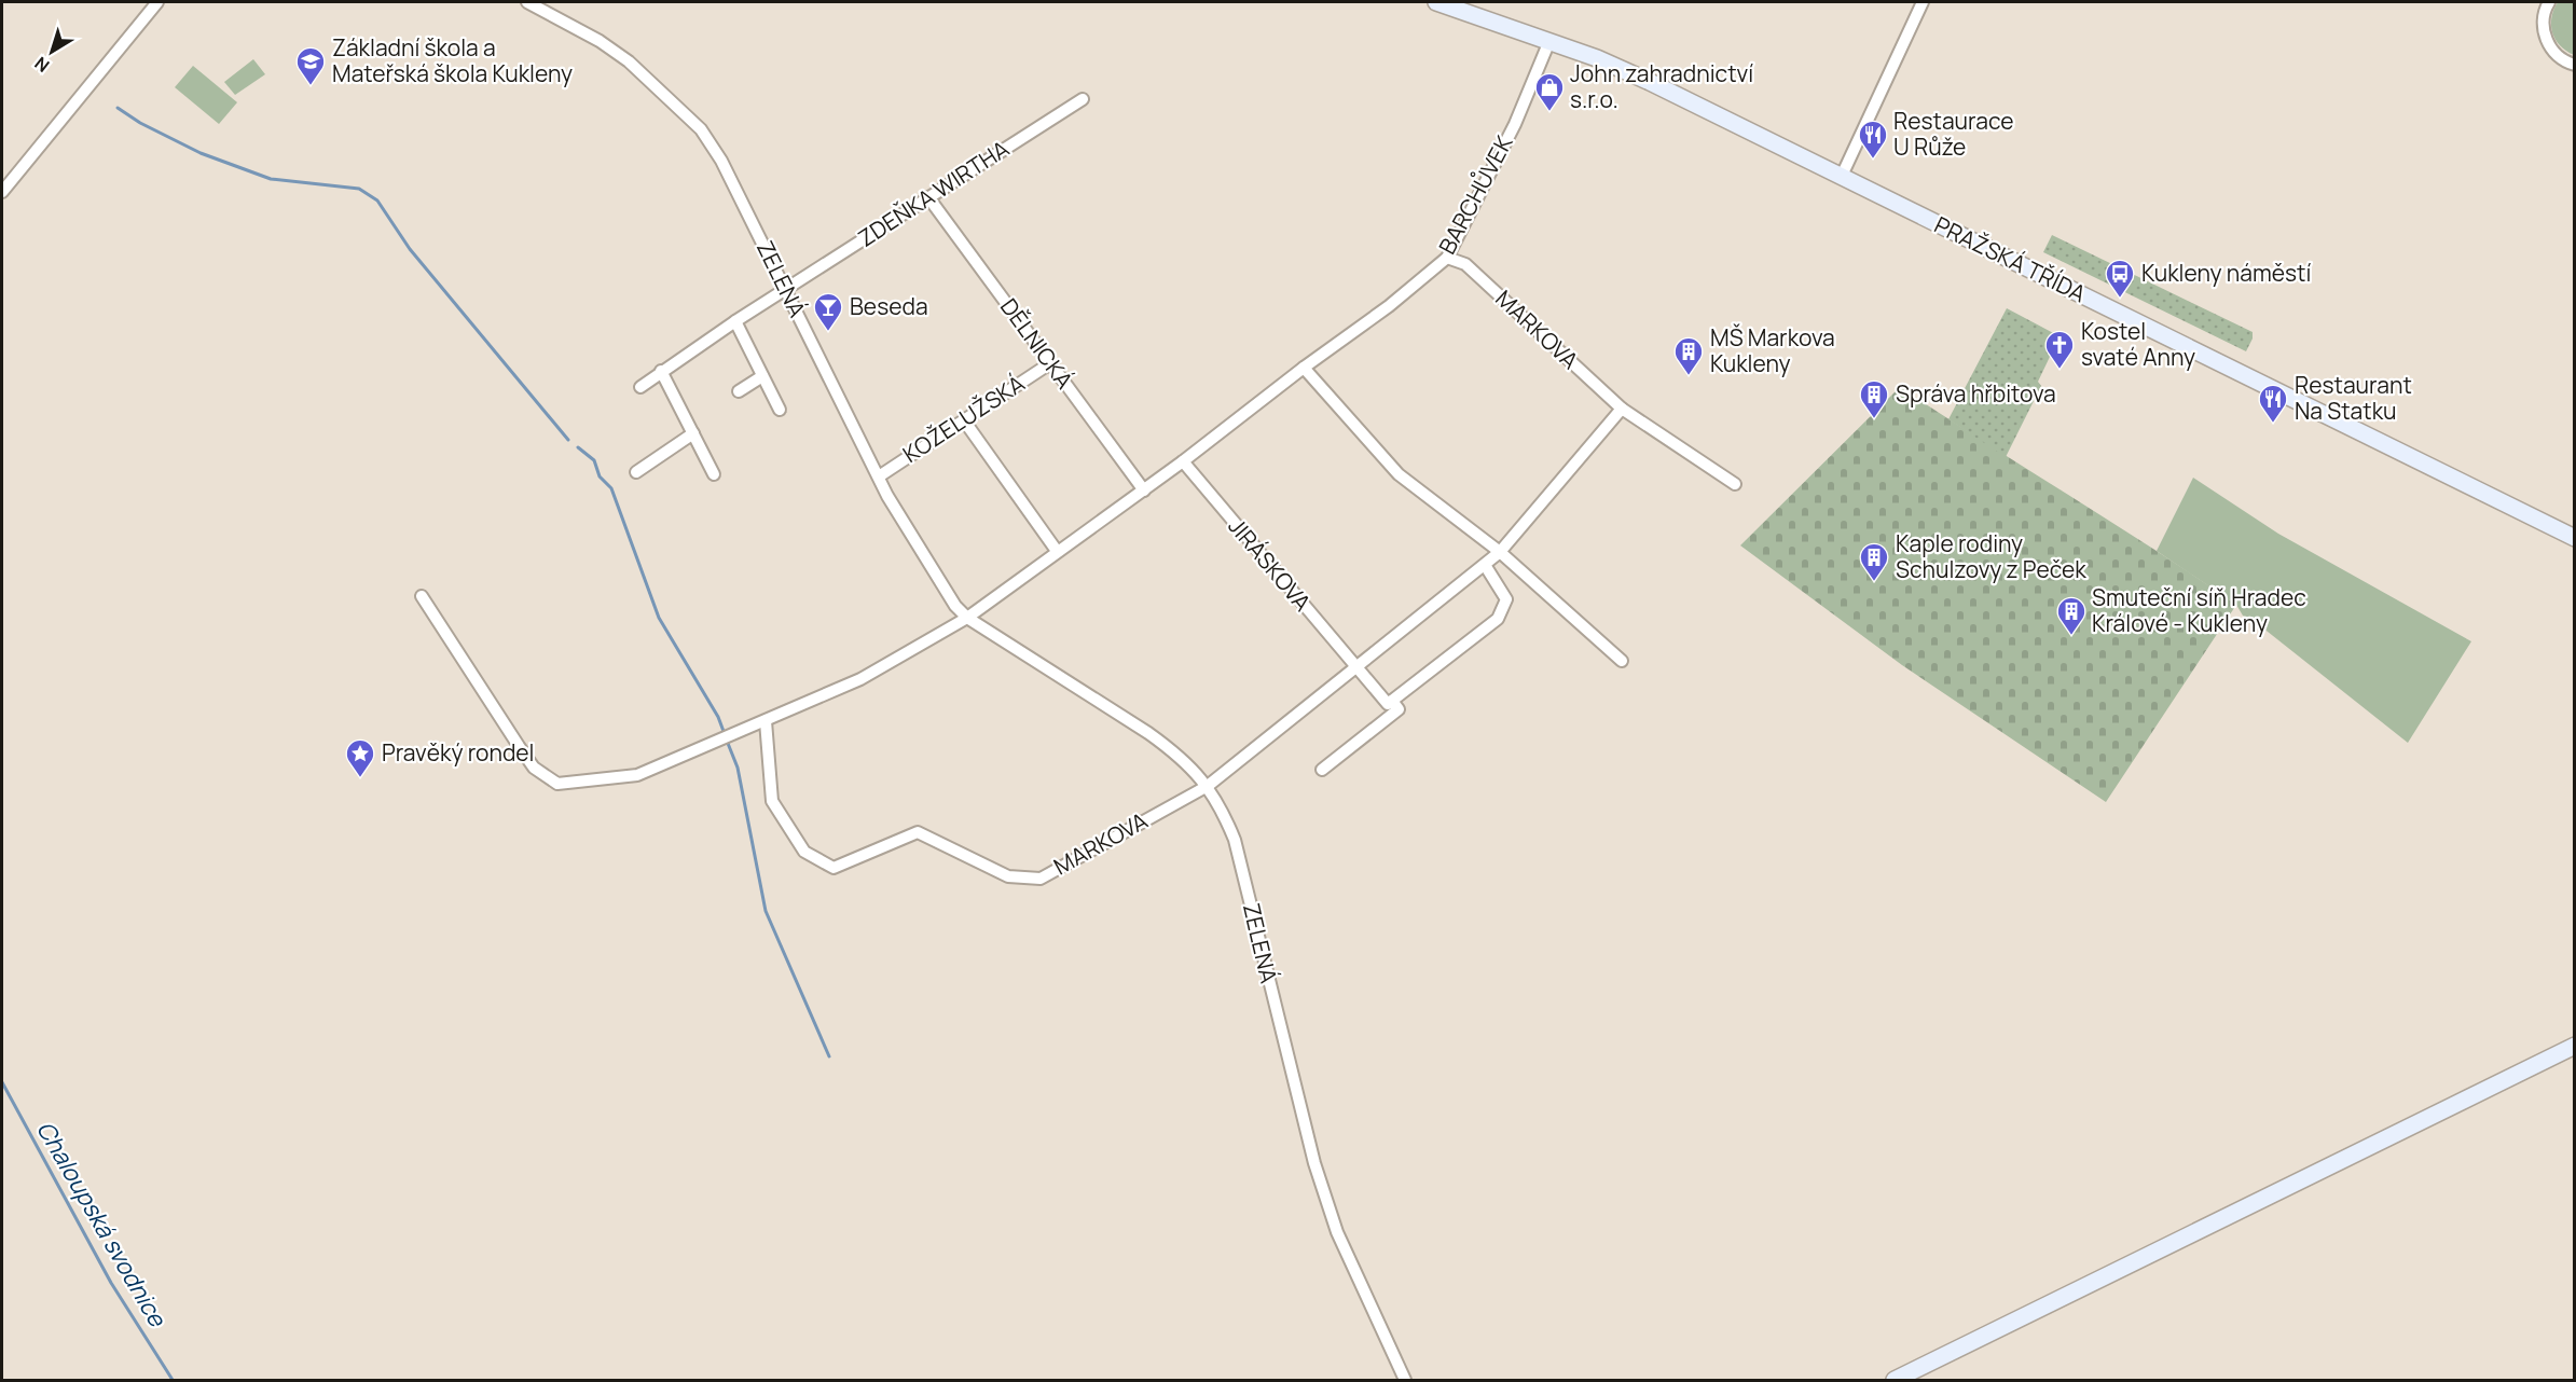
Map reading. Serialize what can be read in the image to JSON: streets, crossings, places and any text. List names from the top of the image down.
{
  "streets": {
    "street": [
      "ZDEŇKA WIRTHA",
      "BARCHŮVEK",
      "PRAŽSKÁ TŘÍDA",
      "ZELENÁ",
      "MARKOVA",
      "DĚLNICKÁ",
      "KOŽELUŽSKÁ",
      "JIRÁSKOVA"
    ]
  },
  "crossings": [
    ["ZDEŇKA WIRTHA", "ZELENÁ"],
    ["ZDEŇKA WIRTHA", "DĚLNICKÁ"],
    ["BARCHŮVEK", "PRAŽSKÁ TŘÍDA"],
    ["BARCHŮVEK", "MARKOVA"],
    ["ZELENÁ", "MARKOVA"],
    ["ZELENÁ", "KOŽELUŽSKÁ"],
    ["MARKOVA", "JIRÁSKOVA"],
    ["DĚLNICKÁ", "KOŽELUŽSKÁ"]
  ],
  "water": ["Chaloupská svodnice"],
  "places": {
    "school or university": ["Základní škola a Mateřská škola Kukleny"],
    "shop": ["John zahradnictví s.r.o."],
    "restaurant": ["Restaurace U Růže", "Restaurant Na Statku"],
    "bus stop": ["Kukleny náměstí"],
    "bar": ["Beseda"],
    "church": ["Kostel svaté Anny"],
    "building": [
      "MŠ Markova Kukleny",
      "Správa hřbitova",
      "Kaple rodiny Schulzovy z Peček",
      "Smuteční síň Hradec Králové - Kukleny"
    ],
    "place": ["Pravěký rondel"]
  },
  "north": "bottom left"
}
